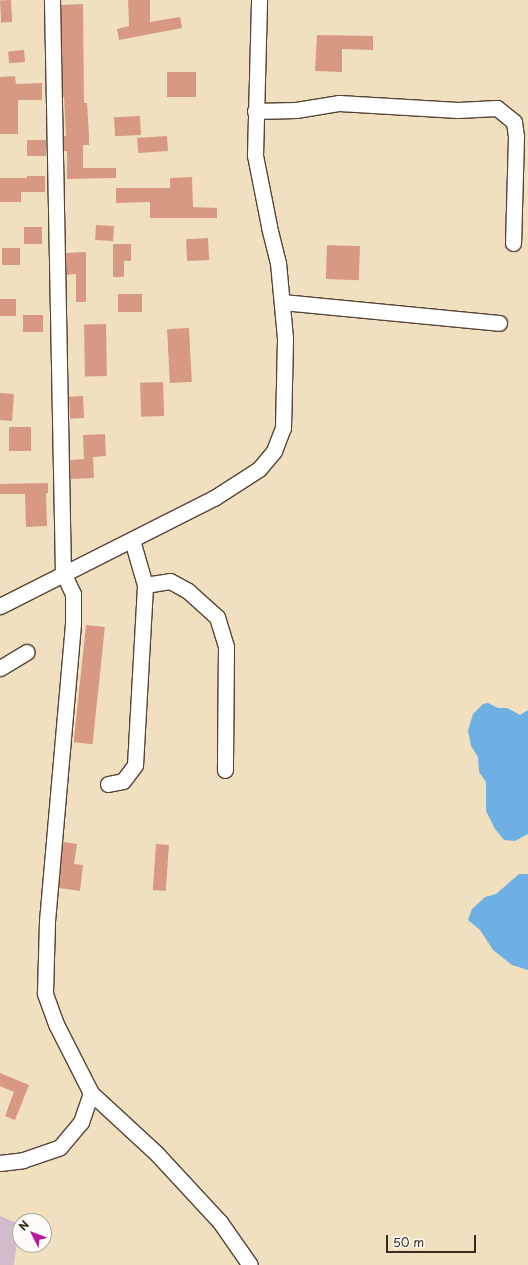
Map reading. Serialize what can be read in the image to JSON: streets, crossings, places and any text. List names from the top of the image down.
{
  "scale_bar": "50 m",
  "north": "top left"
}
